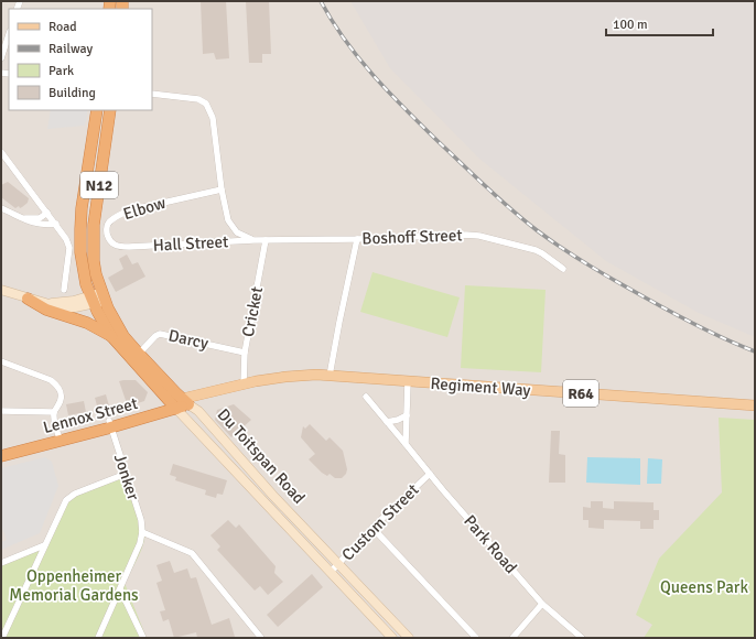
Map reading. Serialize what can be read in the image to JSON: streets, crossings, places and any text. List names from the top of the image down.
{
  "streets": {
    "highway": ["N12", "Lennox Street", "Du Toitspan Road"],
    "main road": ["Regiment Way", "R64"],
    "street": [
      "Elbow",
      "Boshoff Street",
      "Hall Street",
      "Cricket",
      "Darcy",
      "Jonker",
      "Custom Street",
      "Park Road"
    ]
  },
  "crossings": [
    ["N12", "Du Toitspan Road"],
    ["Elbow", "Hall Street"],
    ["Boshoff Street", "Hall Street"],
    ["Boshoff Street", "Cricket"],
    ["Cricket", "Darcy"],
    ["Cricket", "Regiment Way"],
    ["Darcy", "Du Toitspan Road"],
    ["Regiment Way", "Lennox Street"],
    ["Regiment Way", "Du Toitspan Road"],
    ["Lennox Street", "Du Toitspan Road"],
    ["Lennox Street", "Jonker"],
    ["Du Toitspan Road", "Custom Street"],
    ["Custom Street", "Park Road"]
  ],
  "parks": ["Oppenheimer Memorial Gardens", "Queens Park"],
  "legend": [
    "Road",
    "Railway",
    "Park",
    "Building"
  ],
  "scale_bar": "100 m"
}
